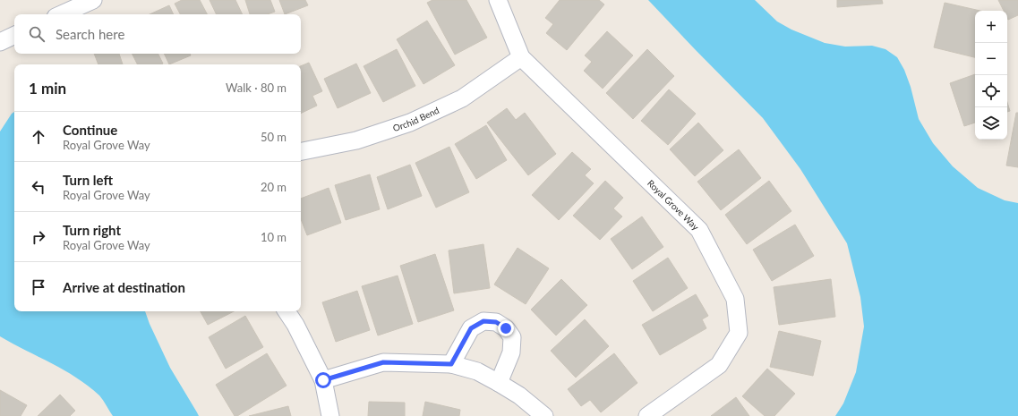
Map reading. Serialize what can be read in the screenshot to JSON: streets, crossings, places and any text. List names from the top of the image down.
{
  "streets": {
    "street": ["Orchid Bend", "Royal Grove Way"]
  },
  "crossings": [
    ["Orchid Bend", "Royal Grove Way"]
  ],
  "page": {
    "map_buttons": ["+", "−"],
    "search": "Search here",
    "heading": ["1 min", "Walk · 80 m"],
    "list": [
      ["Continue", "Royal Grove Way", "50 m"],
      ["Turn left", "Royal Grove Way", "20 m"],
      ["Turn right", "Royal Grove Way", "10 m"],
      "Arrive at destination"
    ]
  }
}
